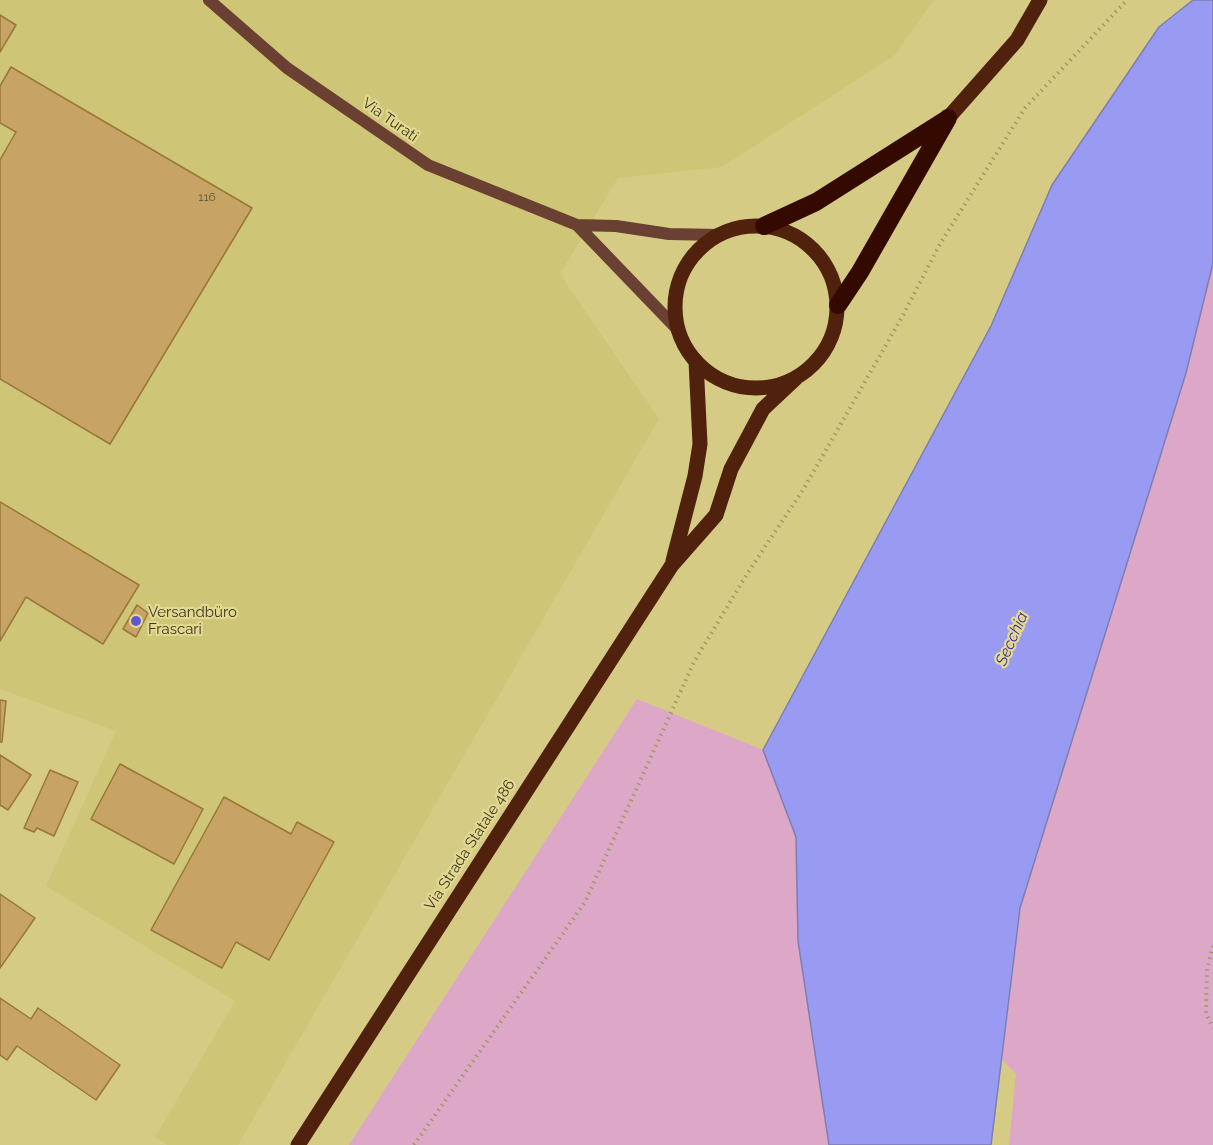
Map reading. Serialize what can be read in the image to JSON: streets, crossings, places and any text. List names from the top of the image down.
{
  "streets": {
    "main road": ["Via Strada Statale 486"],
    "street": ["Via Turati"]
  },
  "water": ["Secchia"],
  "places": ["Versandbüro Frascari"],
  "house_numbers": ["116"]
}
